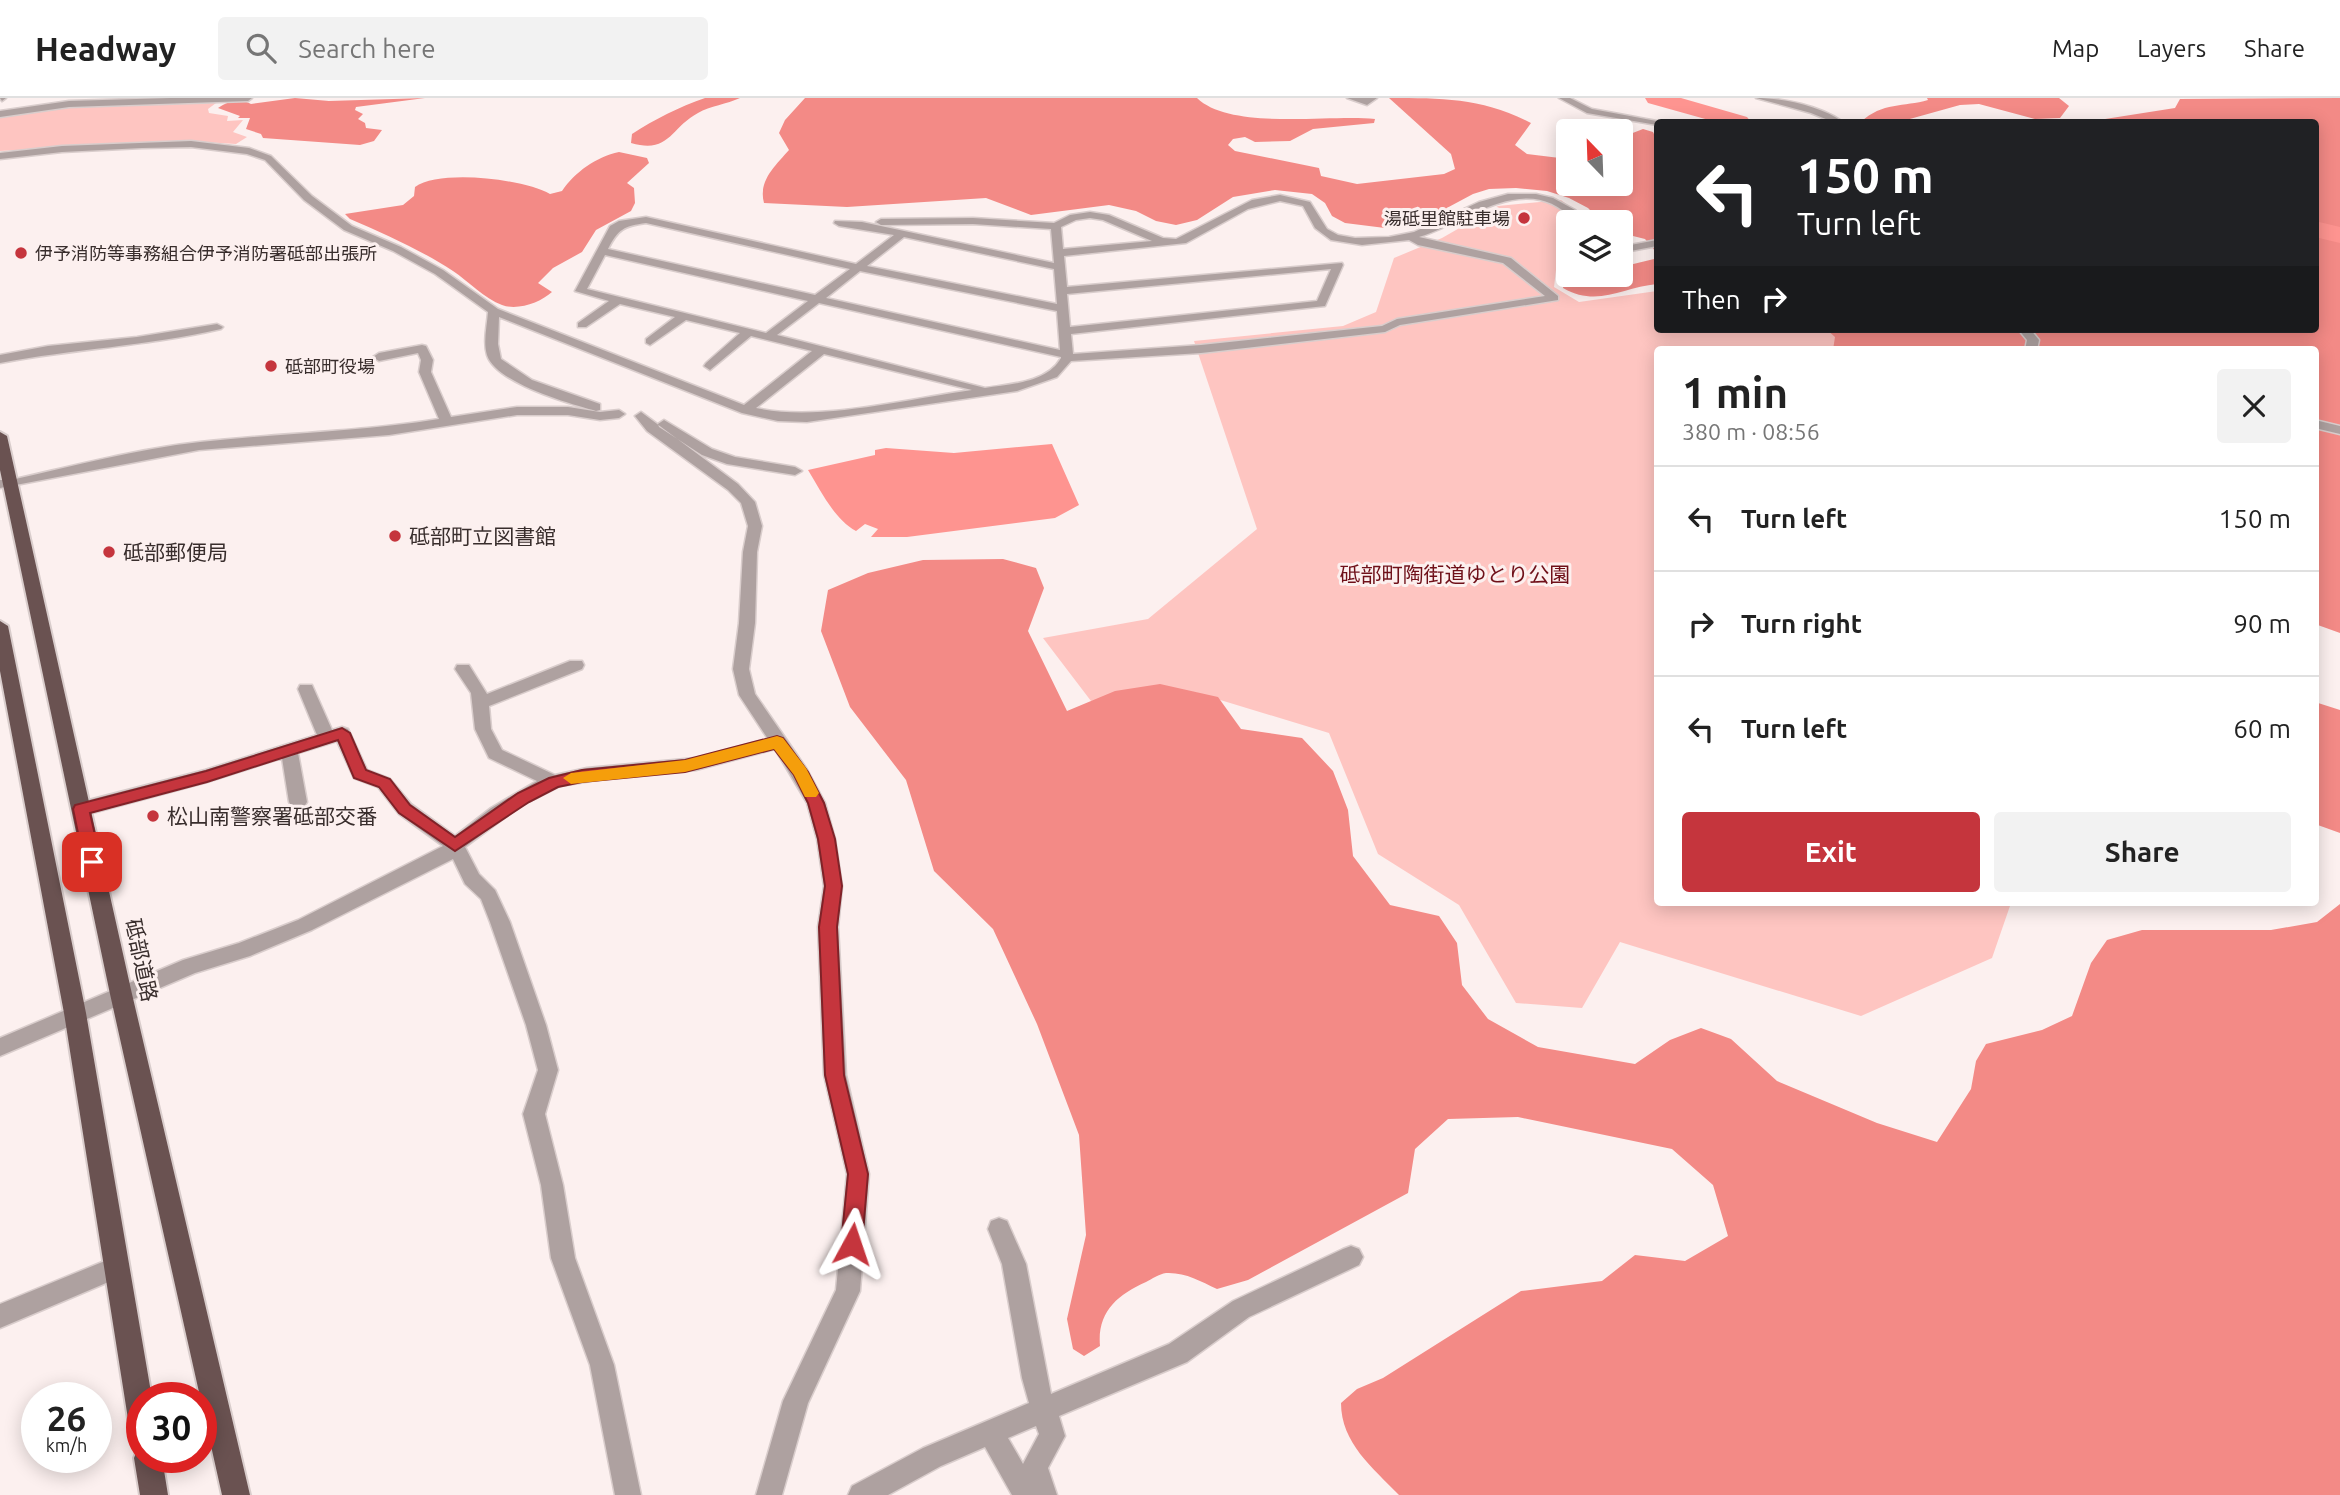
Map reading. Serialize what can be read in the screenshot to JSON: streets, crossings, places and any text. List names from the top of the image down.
{
  "streets": {
    "highway": ["砥部道路"]
  },
  "parks": ["砥部町陶街道ゆとり公園"],
  "places": [
    "湯砥里館駐車場",
    "伊予消防等事務組合伊予消防署砥部出張所",
    "砥部町役場",
    "砥部町立図書館",
    "砥部郵便局",
    "松山南警察署砥部交番"
  ],
  "north": "top left",
  "page": {
    "header": "Headway",
    "search": "Search here",
    "nav": ["Map", "Layers", "Share"],
    "turn": ["150 m", "Turn left"],
    "then": "Then",
    "heading": ["1 min", "380 m · 08:56"],
    "list": [
      {
        "name": "Turn left",
        "value": "150 m"
      },
      {
        "name": "Turn right",
        "value": "90 m"
      },
      {
        "name": "Turn left",
        "value": "60 m"
      }
    ],
    "buttons": ["Exit", "Share"],
    "speed": "26 km/h",
    "limit": "30"
  }
}
